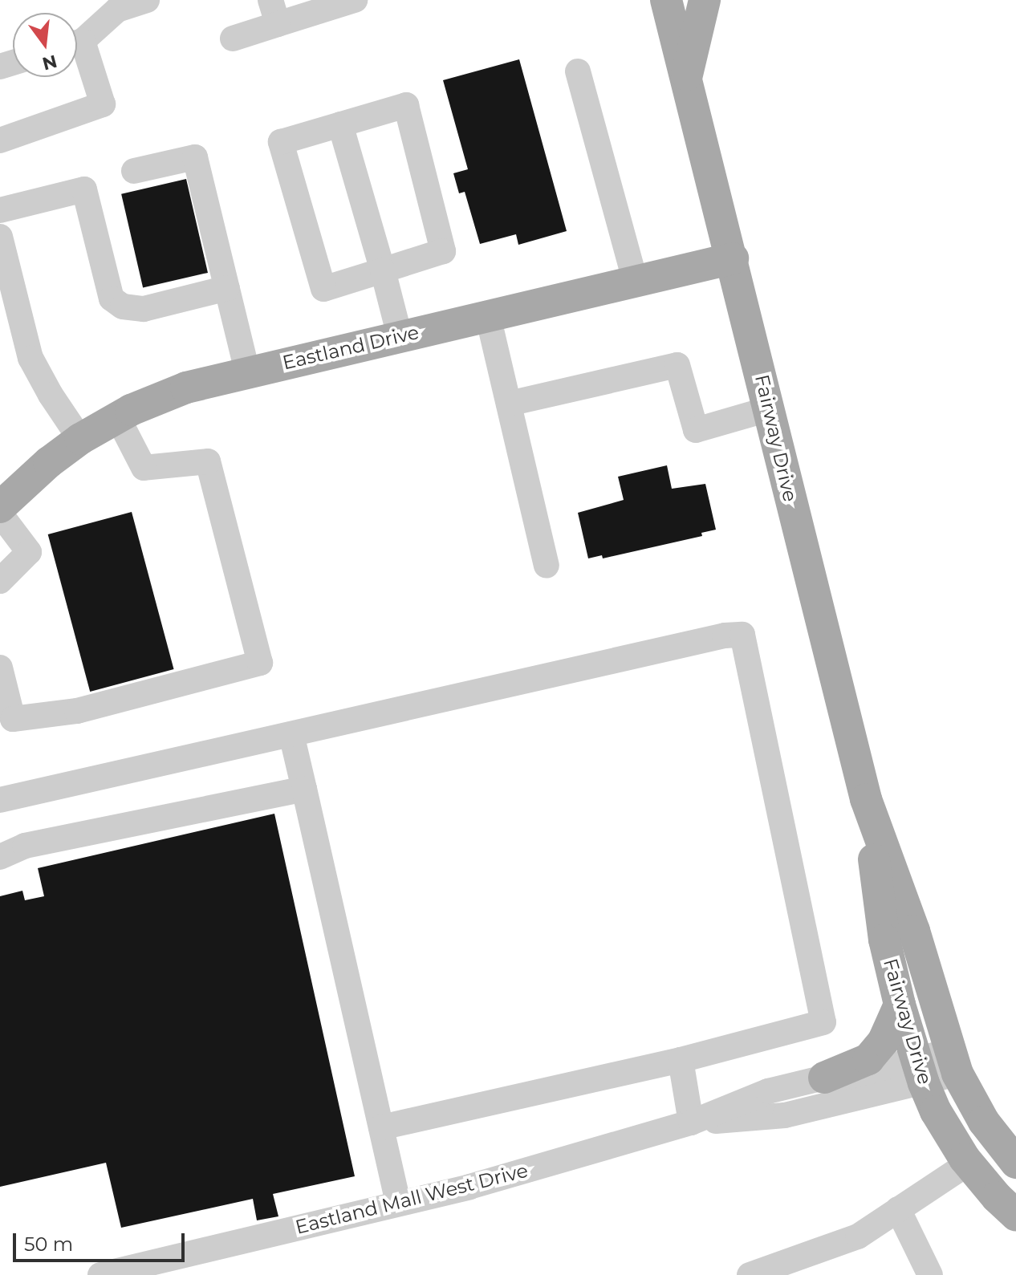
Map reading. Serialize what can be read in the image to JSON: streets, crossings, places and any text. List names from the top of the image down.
{
  "streets": {
    "main road": ["Eastland Drive", "Fairway Drive"],
    "street": ["Eastland Mall West Drive"]
  },
  "crossings": [
    ["Eastland Drive", "Fairway Drive"],
    ["Fairway Drive", "Eastland Mall West Drive"]
  ],
  "scale_bar": "50 m",
  "north": "bottom"
}
